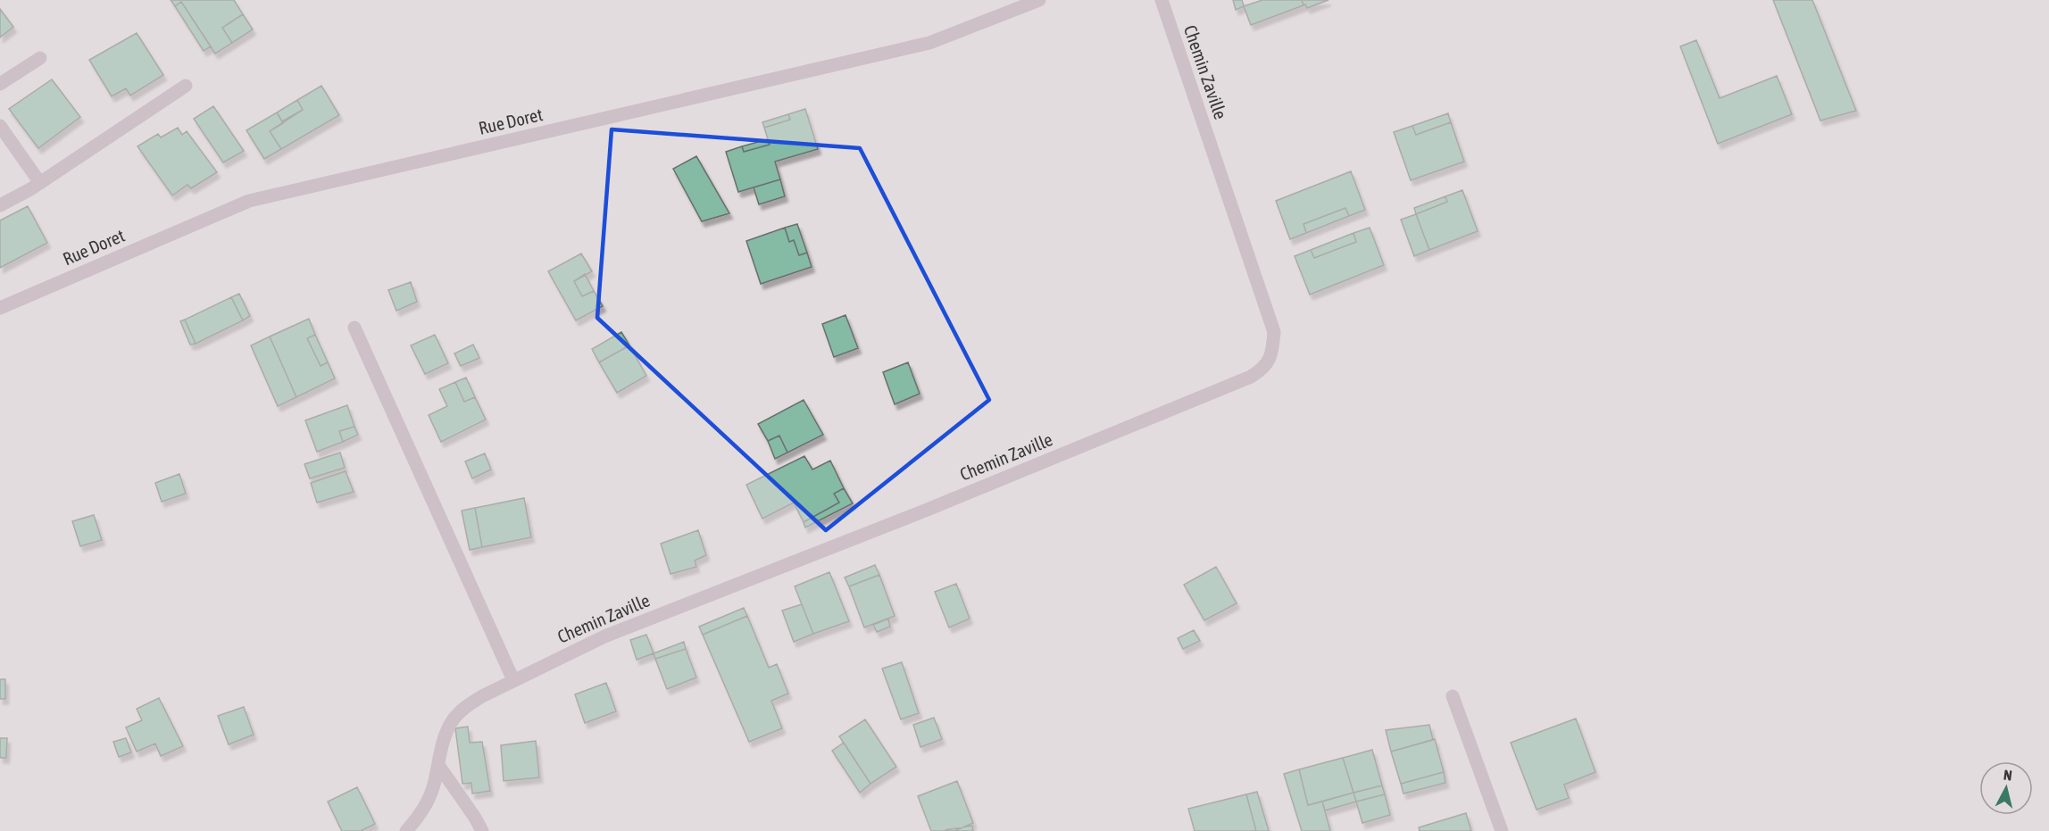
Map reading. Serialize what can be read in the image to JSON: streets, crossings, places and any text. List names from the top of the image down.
{
  "streets": {
    "street": ["Chemin Zaville", "Rue Doret"]
  },
  "north": "top"
}
